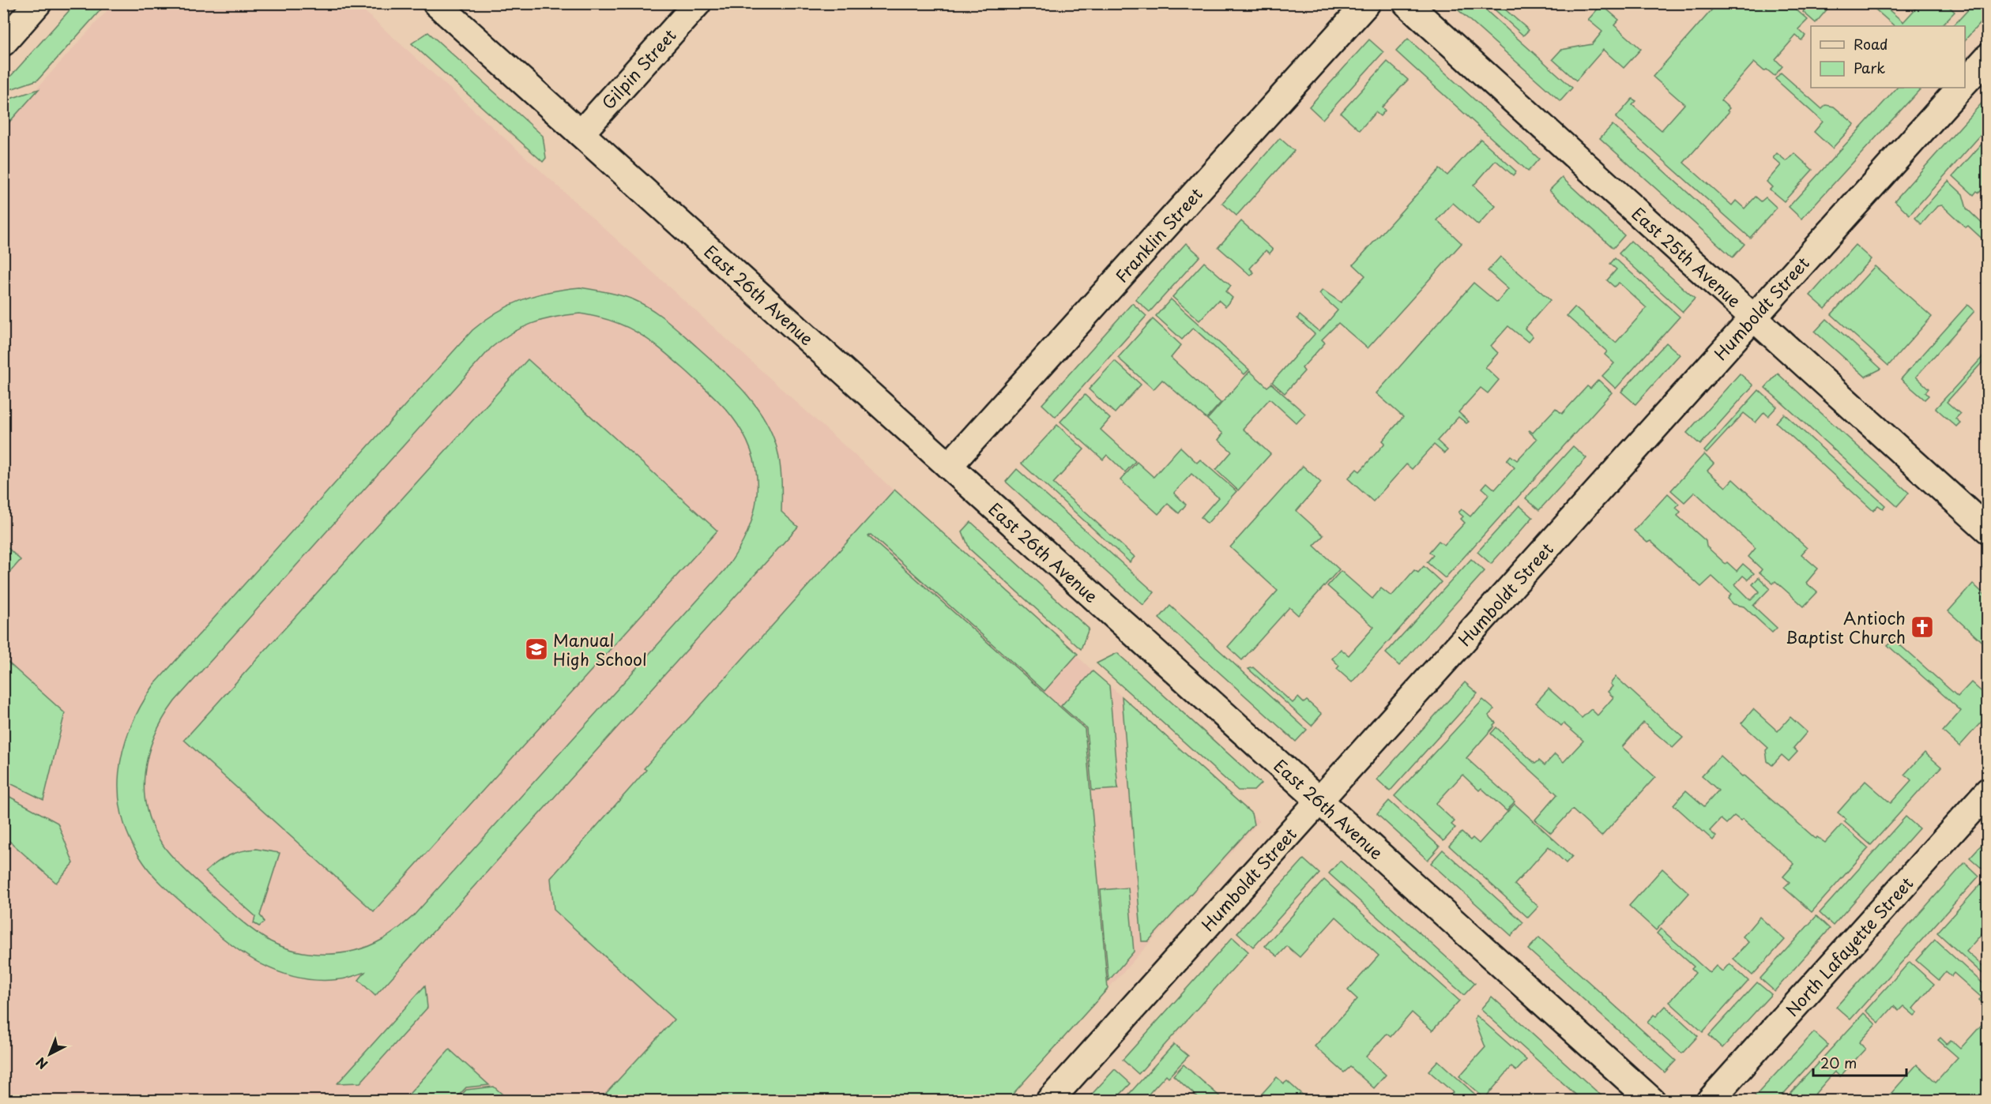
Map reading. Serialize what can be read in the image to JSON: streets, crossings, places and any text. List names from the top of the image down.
{
  "streets": {
    "street": [
      "Gilpin Street",
      "Franklin Street",
      "East 25th Avenue",
      "East 26th Avenue",
      "Humboldt Street",
      "North Lafayette Street"
    ]
  },
  "crossings": [
    ["Gilpin Street", "East 26th Avenue"],
    ["Franklin Street", "East 26th Avenue"],
    ["East 25th Avenue", "Humboldt Street"],
    ["East 26th Avenue", "Humboldt Street"]
  ],
  "places": {
    "church": ["Antioch Baptist Church"],
    "school or university": ["Manual High School"]
  },
  "legend": ["Road", "Park"],
  "scale_bar": "20 m",
  "north": "bottom left"
}
